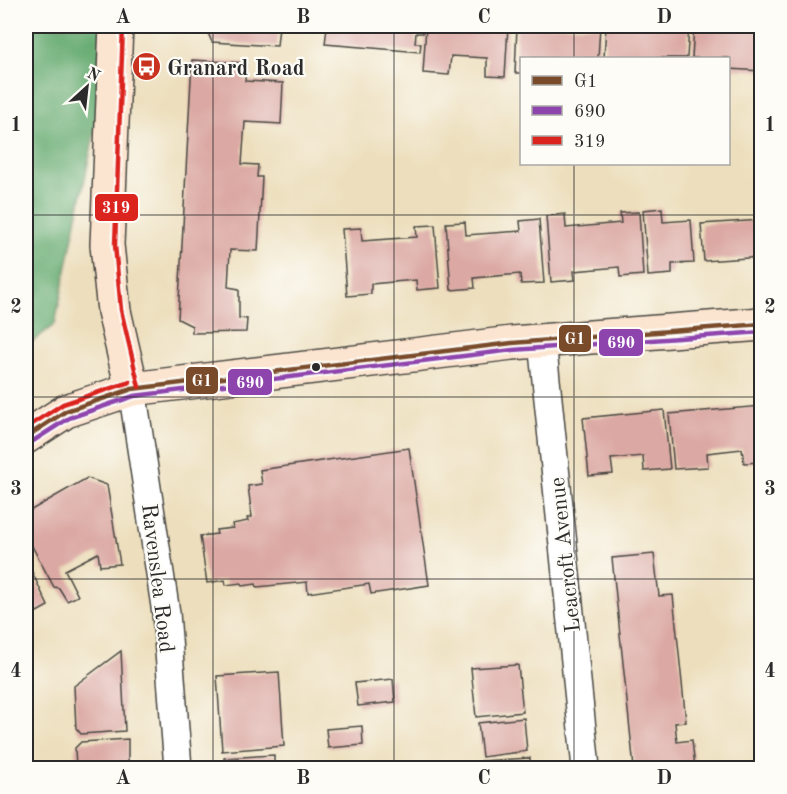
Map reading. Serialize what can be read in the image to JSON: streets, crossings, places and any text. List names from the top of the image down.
{
  "streets": {
    "street": ["Leacroft Avenue", "Ravenslea Road"]
  },
  "places": {
    "bus stop": ["Granard Road"]
  },
  "lines": ["transit line 319", "transit line G1", "transit line 690"],
  "legend": ["G1", "690", "319"],
  "north": "top right",
  "grid": {
    "columns": [
      "A",
      "B",
      "C",
      "D"
    ],
    "rows": [
      "1",
      "2",
      "3",
      "4"
    ]
  }
}
